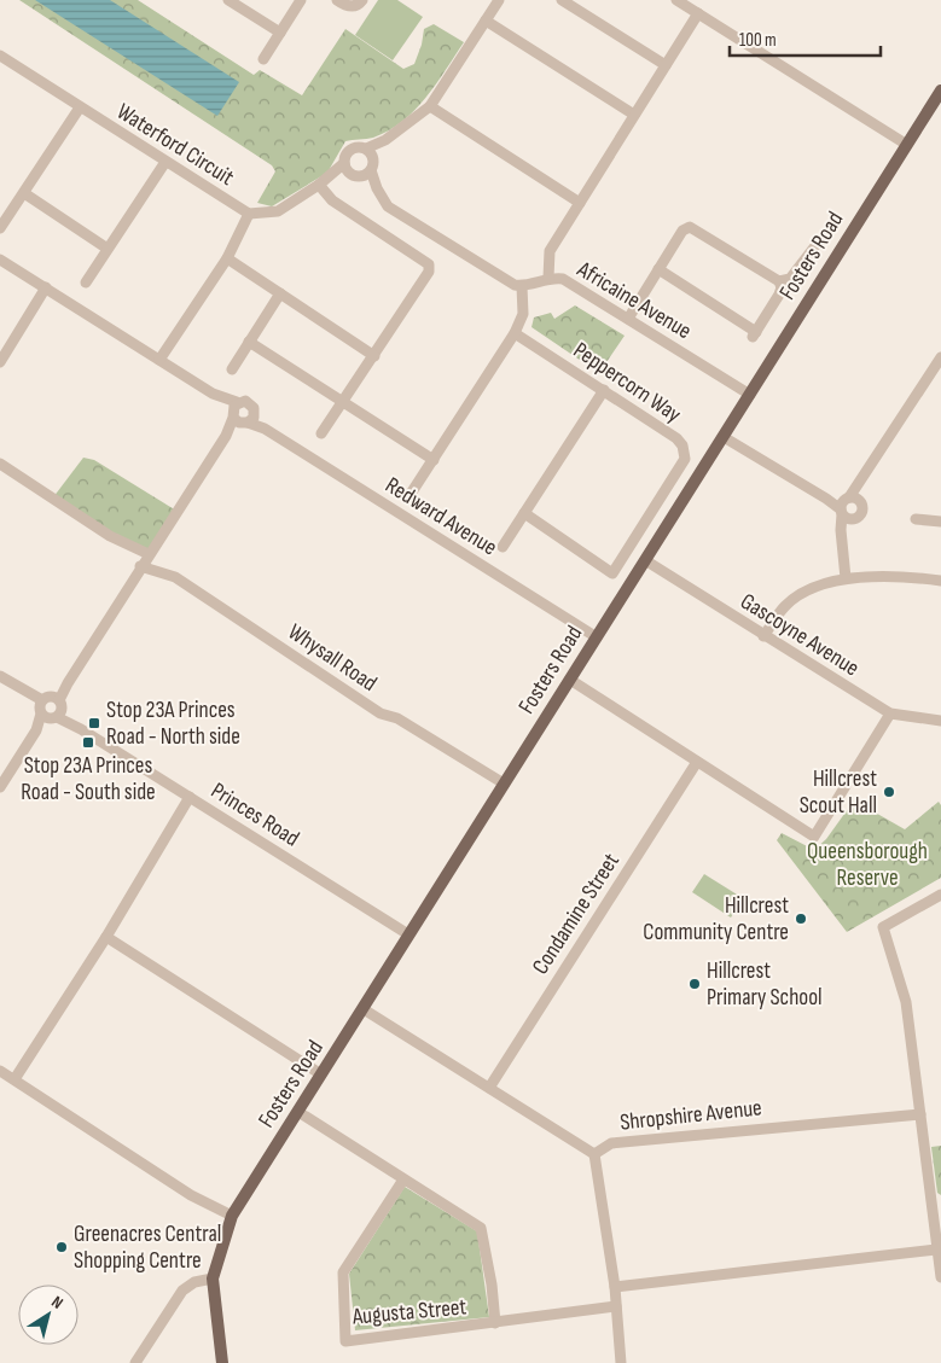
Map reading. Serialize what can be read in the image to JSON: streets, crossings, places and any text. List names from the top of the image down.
{
  "streets": {
    "main road": ["Fosters Road"],
    "street": [
      "Waterford Circuit",
      "Africaine Avenue",
      "Peppercorn Way",
      "Redward Avenue",
      "Gascoyne Avenue",
      "Whysall Road",
      "Princes Road",
      "Condamine Street",
      "Shropshire Avenue",
      "Augusta Street"
    ]
  },
  "crossings": [
    ["Fosters Road", "Africaine Avenue"],
    ["Fosters Road", "Redward Avenue"],
    ["Fosters Road", "Gascoyne Avenue"],
    ["Fosters Road", "Whysall Road"],
    ["Fosters Road", "Princes Road"],
    ["Fosters Road", "Shropshire Avenue"],
    ["Condamine Street", "Shropshire Avenue"]
  ],
  "parks": ["Queensborough Reserve"],
  "places": {
    "transit": ["Stop 23A Princes Road - North side", "Stop 23A Princes Road - South side"],
    "other": [
      "Hillcrest Scout Hall",
      "Hillcrest Community Centre",
      "Hillcrest Primary School",
      "Greenacres Central Shopping Centre"
    ]
  },
  "scale_bar": "100 m",
  "north": "top right"
}
